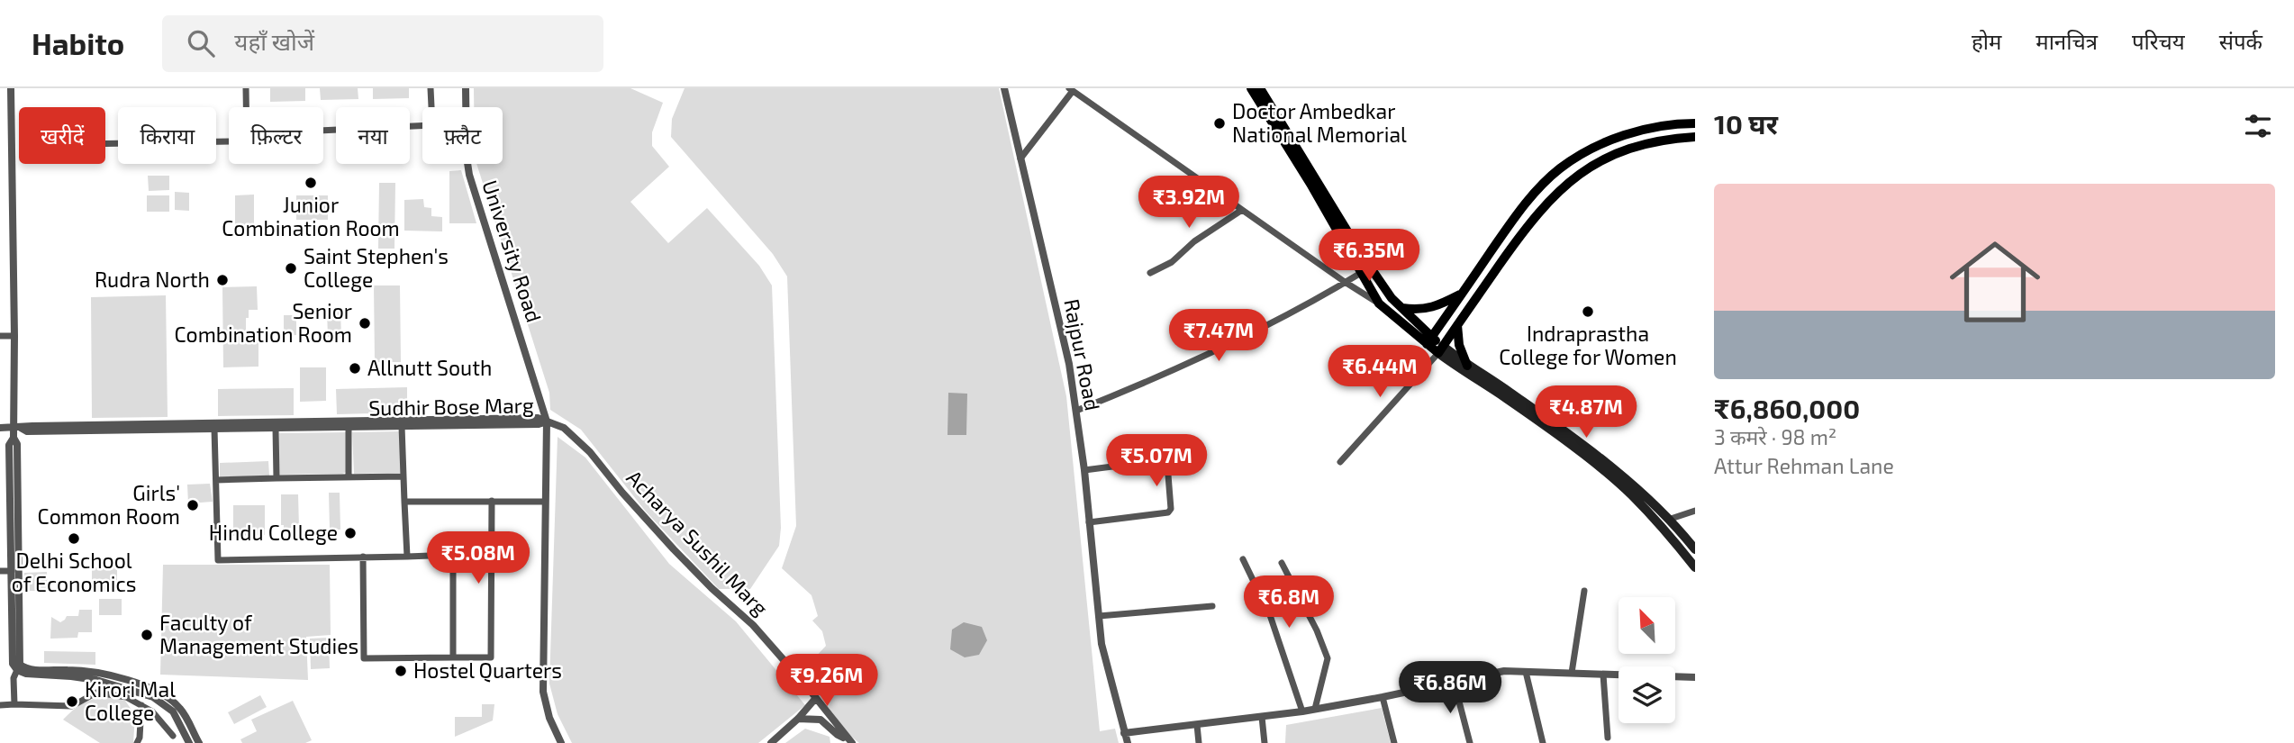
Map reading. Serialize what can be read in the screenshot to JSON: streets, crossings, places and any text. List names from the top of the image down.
{
  "streets": {
    "street": [
      "University Road",
      "Rajpur Road",
      "Sudhir Bose Marg",
      "Acharya Sushil Marg"
    ]
  },
  "crossings": [
    ["University Road", "Sudhir Bose Marg"],
    ["University Road", "Acharya Sushil Marg"],
    ["Sudhir Bose Marg", "Acharya Sushil Marg"]
  ],
  "places": [
    "Doctor Ambedkar National Memorial",
    "Junior Combination Room",
    "Saint Stephen's College",
    "Rudra North",
    "Indraprastha College for Women",
    "Senior Combination Room",
    "Allnutt South",
    "Girls' Common Room",
    "Hindu College",
    "Delhi School of Economics",
    "Faculty of Management Studies",
    "Hostel Quarters",
    "Kirori Mal College"
  ],
  "north": "top left",
  "page": {
    "header": "Habito",
    "search": "यहाँ खोजें",
    "nav": [
      "होम",
      "मानचित्र",
      "परिचय",
      "संपर्क"
    ],
    "heading": "10 घर",
    "chip": [
      "खरीदें",
      "किराया",
      "फ़िल्टर",
      "नया",
      "फ़्लैट"
    ],
    "list": [
      {
        "name": "₹6,860,000",
        "note": "3 कमरे · 98 m² · Attur Rehman Lane"
      }
    ],
    "price": [
      "₹3.92M",
      "₹6.35M",
      "₹7.47M",
      "₹6.44M",
      "₹4.87M",
      "₹5.07M",
      "₹5.08M",
      "₹6.8M",
      "₹9.26M",
      "₹6.86M"
    ]
  }
}
